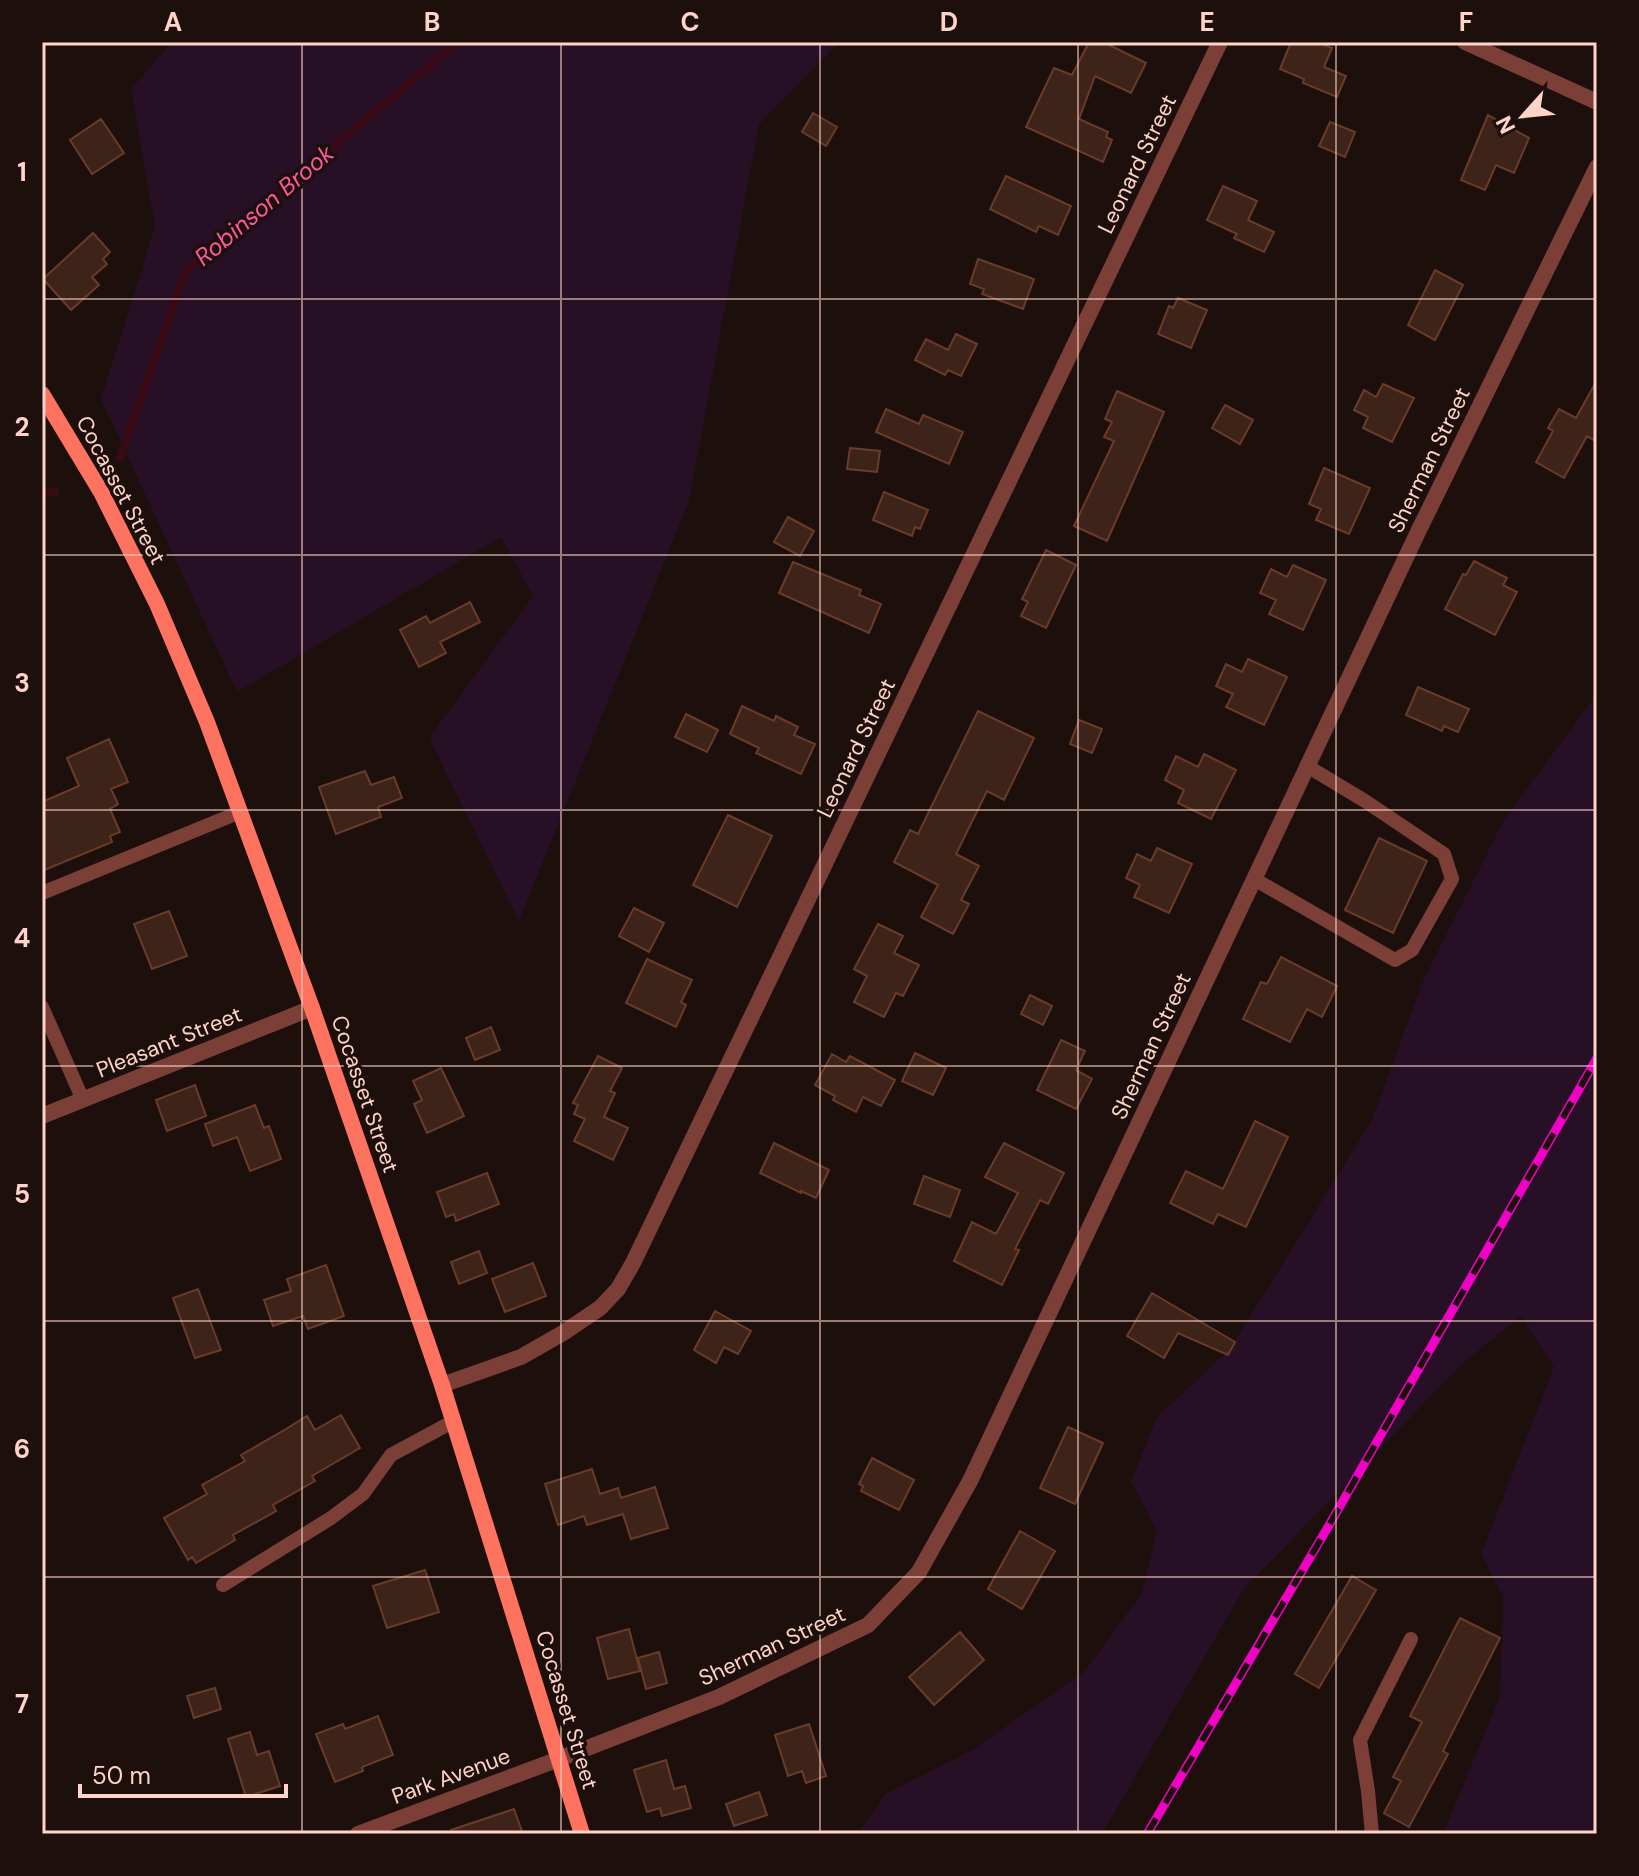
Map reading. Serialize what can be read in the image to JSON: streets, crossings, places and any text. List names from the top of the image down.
{
  "streets": {
    "main road": ["Cocasset Street"],
    "street": [
      "Leonard Street",
      "Sherman Street",
      "Pleasant Street",
      "Park Avenue"
    ]
  },
  "crossings": [
    ["Leonard Street", "Cocasset Street"],
    ["Sherman Street", "Cocasset Street"],
    ["Sherman Street", "Park Avenue"],
    ["Cocasset Street", "Pleasant Street"],
    ["Cocasset Street", "Park Avenue"]
  ],
  "water": ["Robinson Brook"],
  "scale_bar": "50 m",
  "north": "bottom left",
  "grid": {
    "columns": [
      "A",
      "B",
      "C",
      "D",
      "E",
      "F"
    ],
    "rows": [
      "1",
      "2",
      "3",
      "4",
      "5",
      "6",
      "7"
    ]
  }
}
